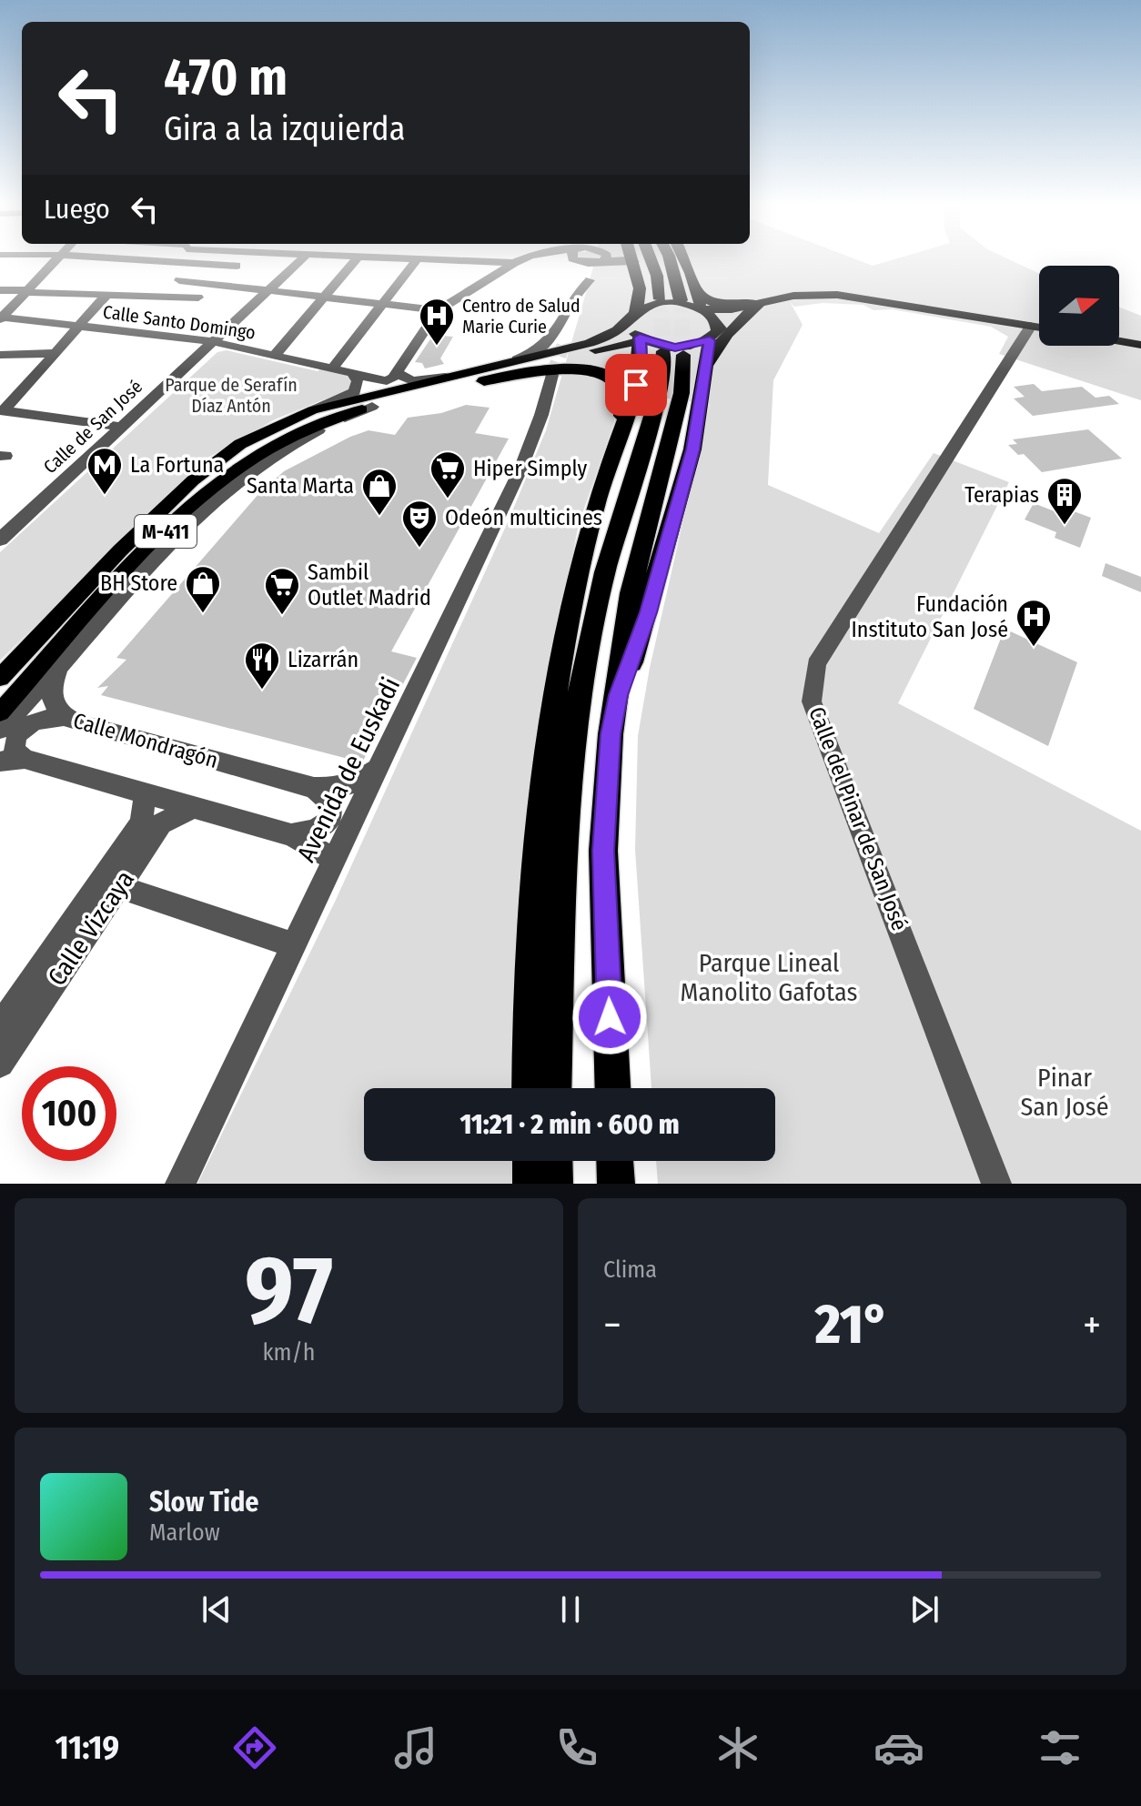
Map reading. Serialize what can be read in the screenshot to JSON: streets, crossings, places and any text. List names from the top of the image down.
{
  "streets": {
    "main road": ["M-411"],
    "street": [
      "Calle Santo Domingo",
      "Calle de San José",
      "Calle Mondragón",
      "Avenida de Euskadi",
      "Calle del Pinar de San José",
      "Calle Vizcaya"
    ]
  },
  "crossings": [
    ["Calle Santo Domingo", "Calle de San José"],
    ["Calle Mondragón", "Avenida de Euskadi"]
  ],
  "parks": ["Parque de Serafín Díaz Antón", "Parque Lineal Manolito Gafotas", "Pinar San José"],
  "places": {
    "hospital": ["Centro de Salud Marie Curie", "Fundación Instituto San José"],
    "metro station": ["La Fortuna"],
    "supermarket": ["Hiper Simply", "Sambil Outlet Madrid"],
    "shop": ["Santa Marta", "BH Store"],
    "building": ["Terapias"],
    "theatre": ["Odeón multicines"],
    "restaurant": ["Lizarrán"]
  },
  "north": "right",
  "page": {
    "turn": ["470 m", "Gira a la izquierda"],
    "then": "Luego",
    "limit": "100",
    "trip": "11:21 · 2 min · 600 m",
    "tile": [
      ["97", "km/h"],
      "Clima"
    ],
    "heat": ["−", "21°", "+"],
    "song": ["Slow Tide", "Marlow"],
    "tabs": "11:19"
  }
}
